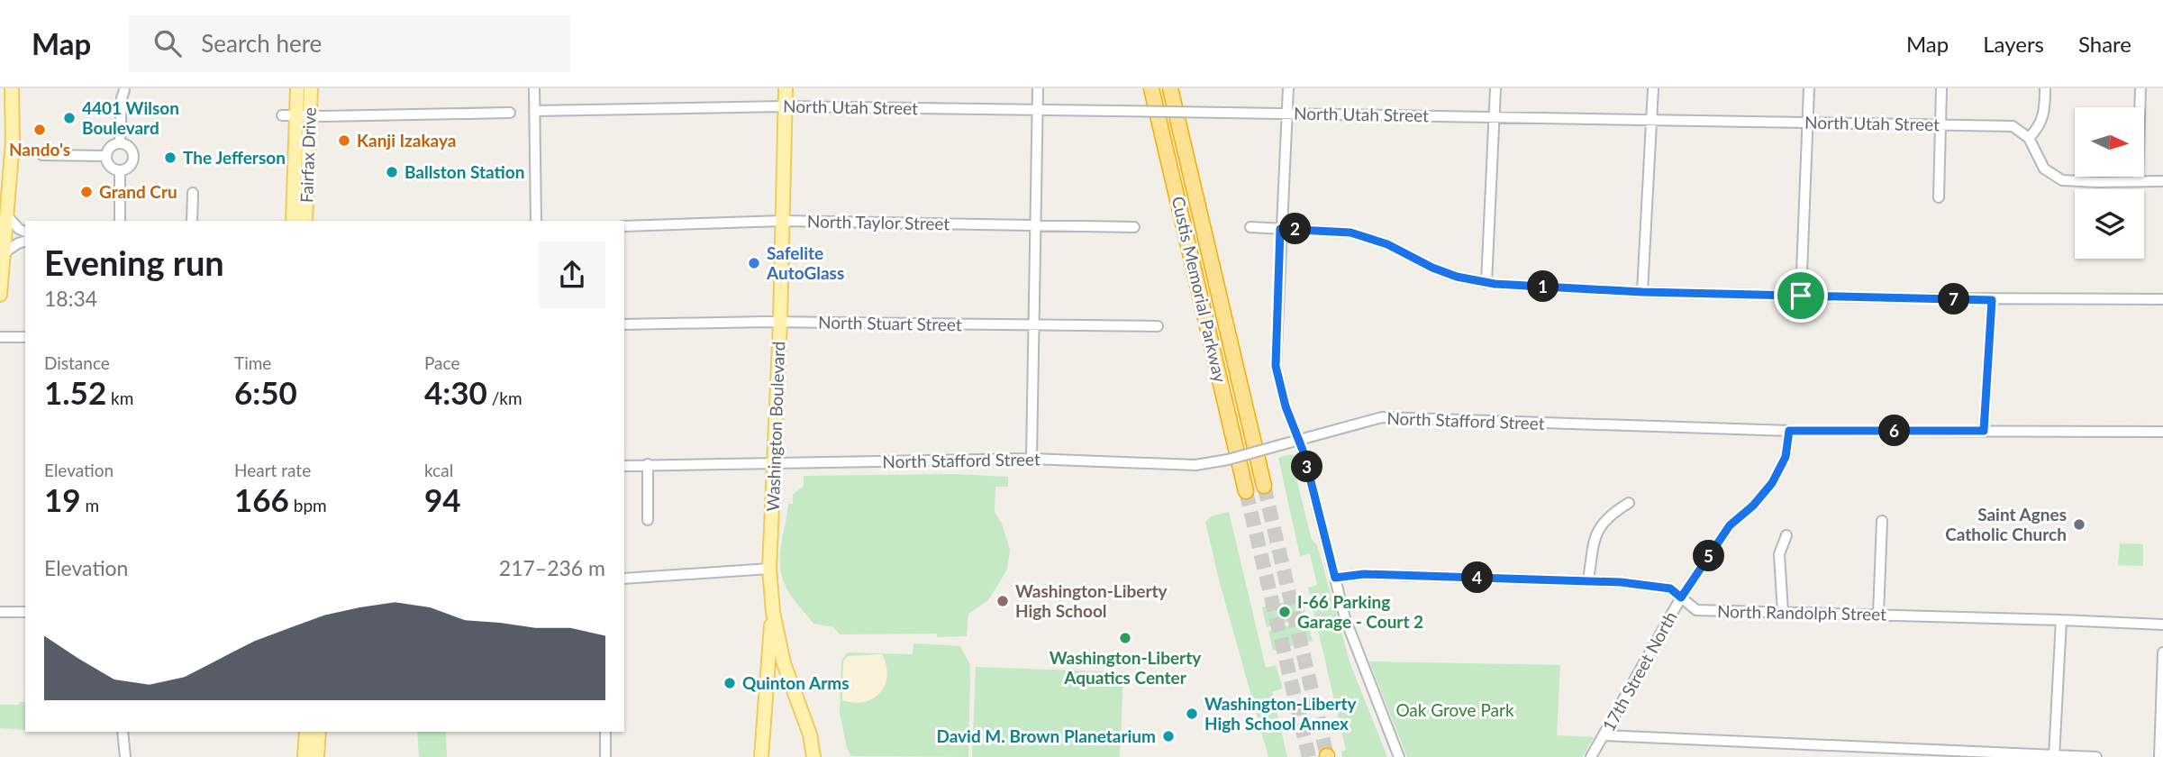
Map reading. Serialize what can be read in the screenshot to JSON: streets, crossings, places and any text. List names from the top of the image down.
{
  "streets": {
    "highway": ["Custis Memorial Parkway"],
    "main road": ["Fairfax Drive", "Washington Boulevard"],
    "street": [
      "North Utah Street",
      "North Taylor Street",
      "North Stuart Street",
      "North Stafford Street",
      "North Randolph Street",
      "17th Street North"
    ]
  },
  "crossings": [
    ["North Utah Street", "Washington Boulevard"],
    ["North Taylor Street", "Washington Boulevard"],
    ["North Stuart Street", "Washington Boulevard"],
    ["North Stafford Street", "Washington Boulevard"],
    ["North Stafford Street", "17th Street North"],
    ["North Randolph Street", "17th Street North"]
  ],
  "parks": ["Oak Grove Park"],
  "places": [
    "4401 Wilson Boulevard",
    "Nando's",
    "Kanji Izakaya",
    "The Jefferson",
    "Ballston Station",
    "Grand Cru",
    "Safelite AutoGlass",
    "Saint Agnes Catholic Church",
    "Washington-Liberty High School",
    "I-66 Parking Garage - Court 2",
    "Washington-Liberty Aquatics Center",
    "Quinton Arms",
    "Washington-Liberty High School Annex",
    "David M. Brown Planetarium"
  ],
  "north": "right",
  "page": {
    "header": "Map",
    "search": "Search here",
    "nav": ["Map", "Layers", "Share"],
    "pins": [
      "2",
      "1",
      "7",
      "6",
      "3",
      "5",
      "4"
    ],
    "heading": ["Evening run", "18:34"],
    "stats": [
      ["Distance", "1.52 km"],
      ["Time", "6:50"],
      ["Pace", "4:30 /km"],
      ["Elevation", "19 m"],
      ["Heart rate", "166 bpm"],
      ["kcal", "94"]
    ],
    "chart": ["Elevation", "217–236 m"]
  }
}
